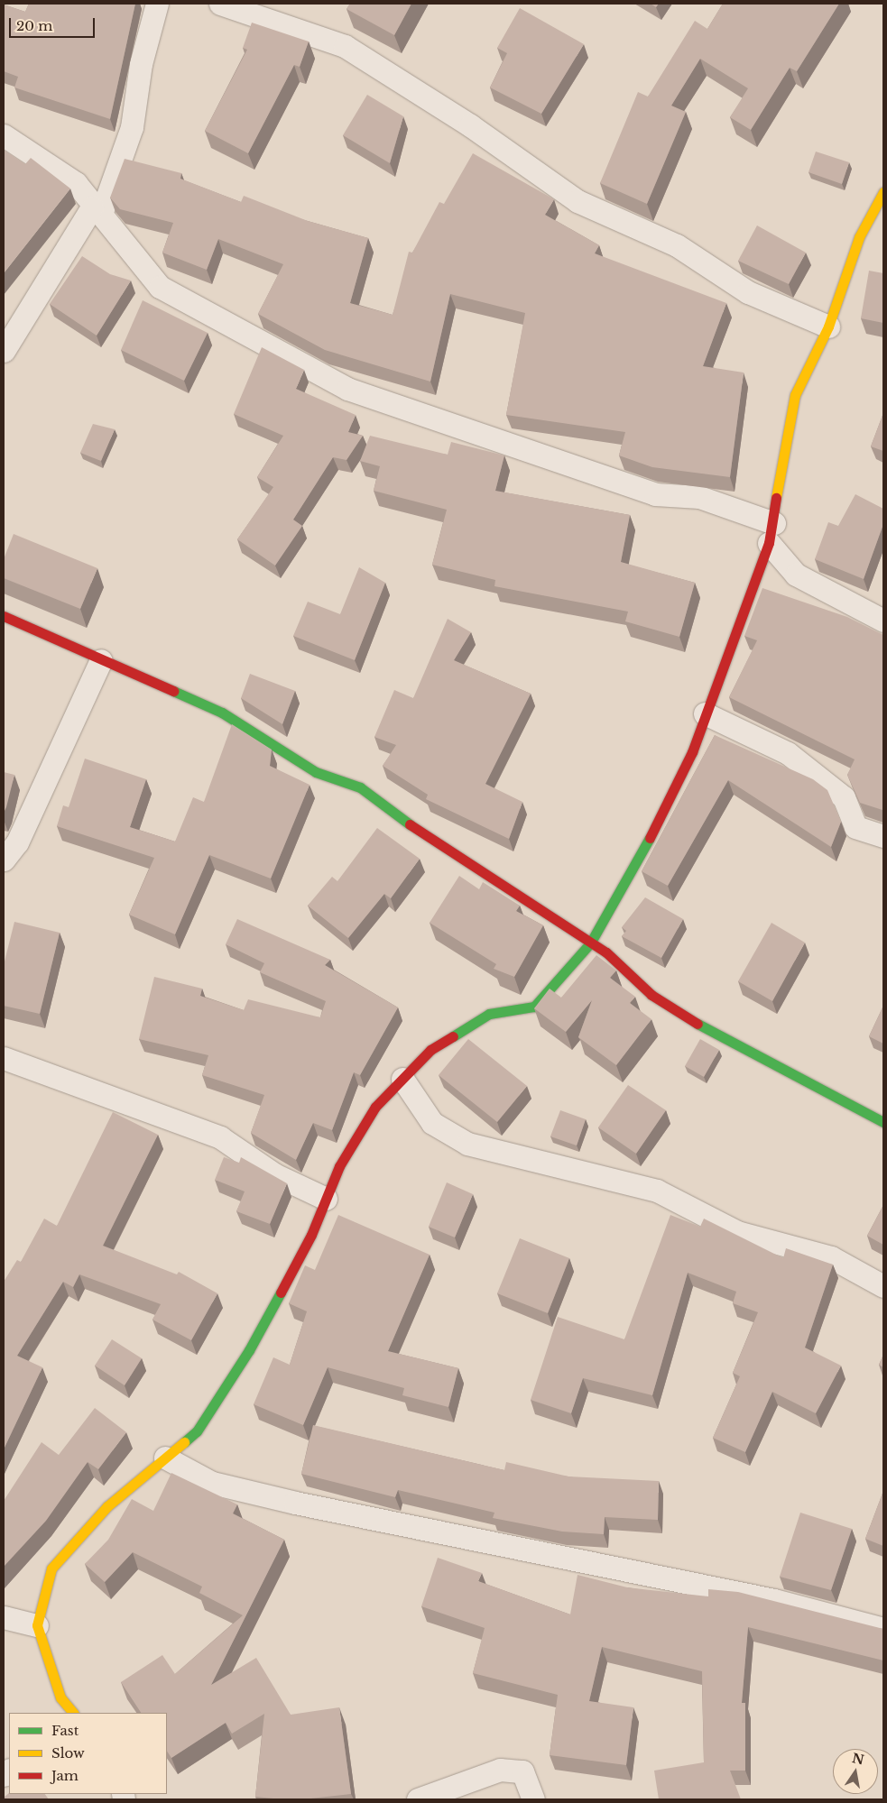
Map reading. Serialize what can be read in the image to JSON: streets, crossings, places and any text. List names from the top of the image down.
{
  "legend": ["Fast", "Slow", "Jam"],
  "scale_bar": "20 m",
  "north": "top"
}
